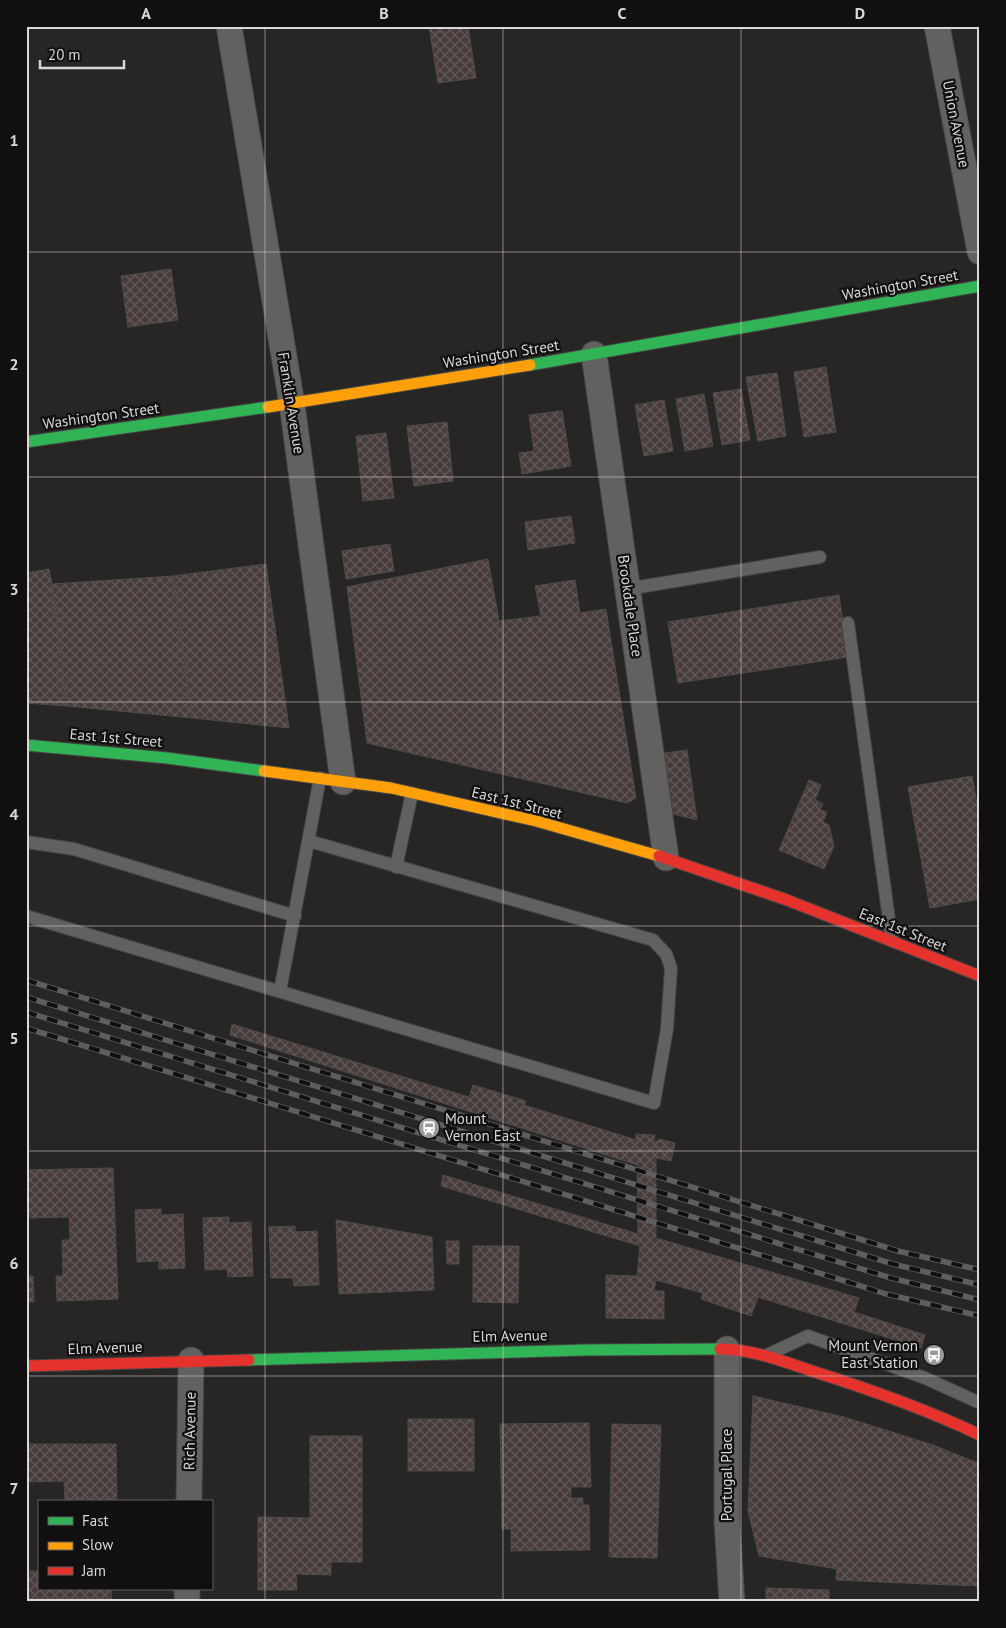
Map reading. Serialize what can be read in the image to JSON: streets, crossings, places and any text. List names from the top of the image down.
{
  "streets": {
    "street": [
      "Union Avenue",
      "Washington Street",
      "Franklin Avenue",
      "Brookdale Place",
      "East 1st Street",
      "Elm Avenue",
      "Rich Avenue",
      "Portugal Place"
    ]
  },
  "crossings": [
    ["Washington Street", "Franklin Avenue"],
    ["Washington Street", "Brookdale Place"],
    ["Franklin Avenue", "East 1st Street"],
    ["Brookdale Place", "East 1st Street"],
    ["Elm Avenue", "Rich Avenue"],
    ["Elm Avenue", "Portugal Place"]
  ],
  "places": {
    "station": ["Mount Vernon East"],
    "bus stop": ["Mount Vernon East Station"]
  },
  "legend": ["Fast", "Slow", "Jam"],
  "scale_bar": "20 m",
  "grid": {
    "columns": [
      "A",
      "B",
      "C",
      "D"
    ],
    "rows": [
      "1",
      "2",
      "3",
      "4",
      "5",
      "6",
      "7"
    ]
  }
}
